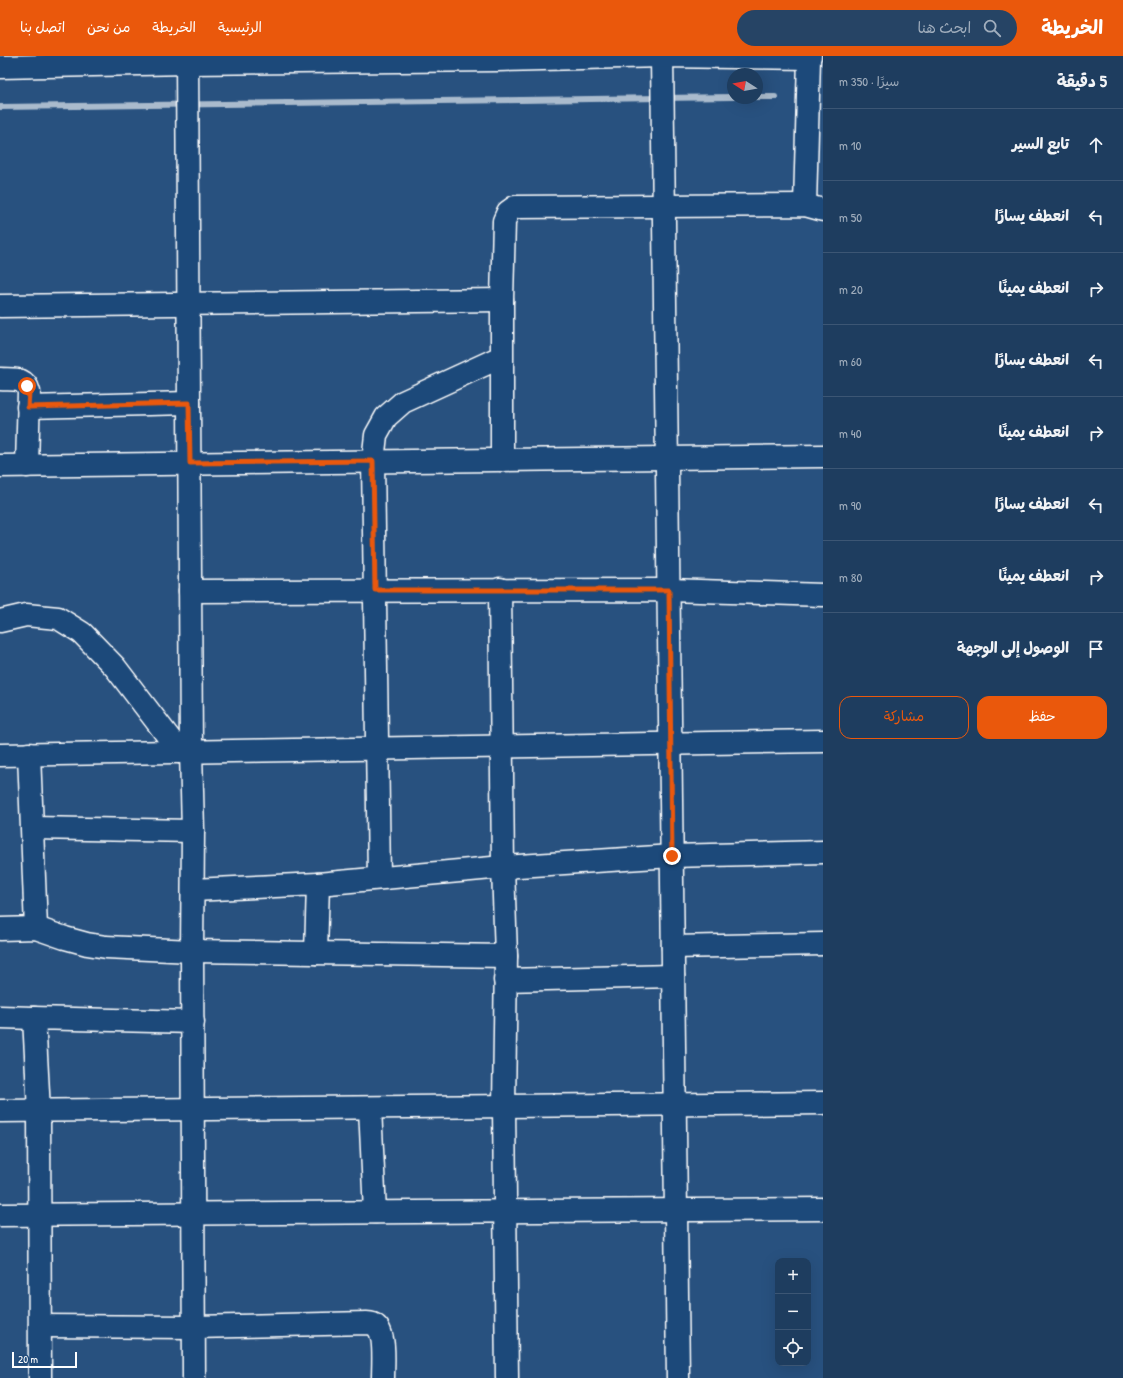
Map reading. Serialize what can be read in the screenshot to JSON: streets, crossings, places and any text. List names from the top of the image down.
{
  "scale_bar": "20 m",
  "north": "left",
  "page": {
    "header": "الخريطة",
    "search": "ابحث هنا",
    "nav": [
      "الرئيسية",
      "الخريطة",
      "من نحن",
      "اتصل بنا"
    ],
    "heading": ["5 دقيقة", "سيرًا · 350 m"],
    "list": [
      ["تابع السير", "10 m"],
      ["انعطف يسارًا", "50 m"],
      ["انعطف يمينًا", "20 m"],
      ["انعطف يسارًا", "60 m"],
      ["انعطف يمينًا", "40 m"],
      ["انعطف يسارًا", "90 m"],
      ["انعطف يمينًا", "80 m"],
      "الوصول إلى الوجهة"
    ],
    "buttons": ["حفظ", "مشاركة"],
    "map_buttons": ["+", "−"],
    "scale": "20 m"
  }
}
